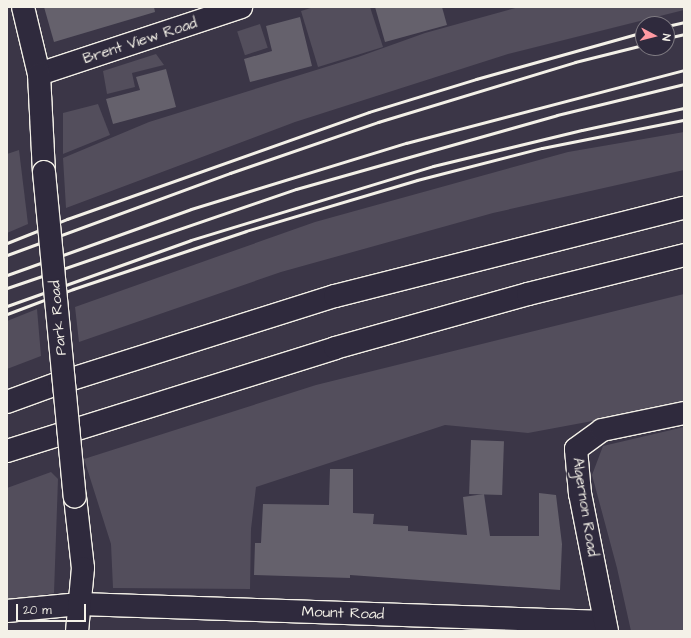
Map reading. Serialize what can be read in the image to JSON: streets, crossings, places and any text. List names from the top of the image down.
{
  "streets": {
    "main road": [
      "Brent View Road",
      "Park Road",
      "Algernon Road",
      "Mount Road"
    ]
  },
  "crossings": [
    ["Brent View Road", "Park Road"],
    ["Park Road", "Mount Road"],
    ["Algernon Road", "Mount Road"]
  ],
  "scale_bar": "20 m",
  "north": "right"
}
